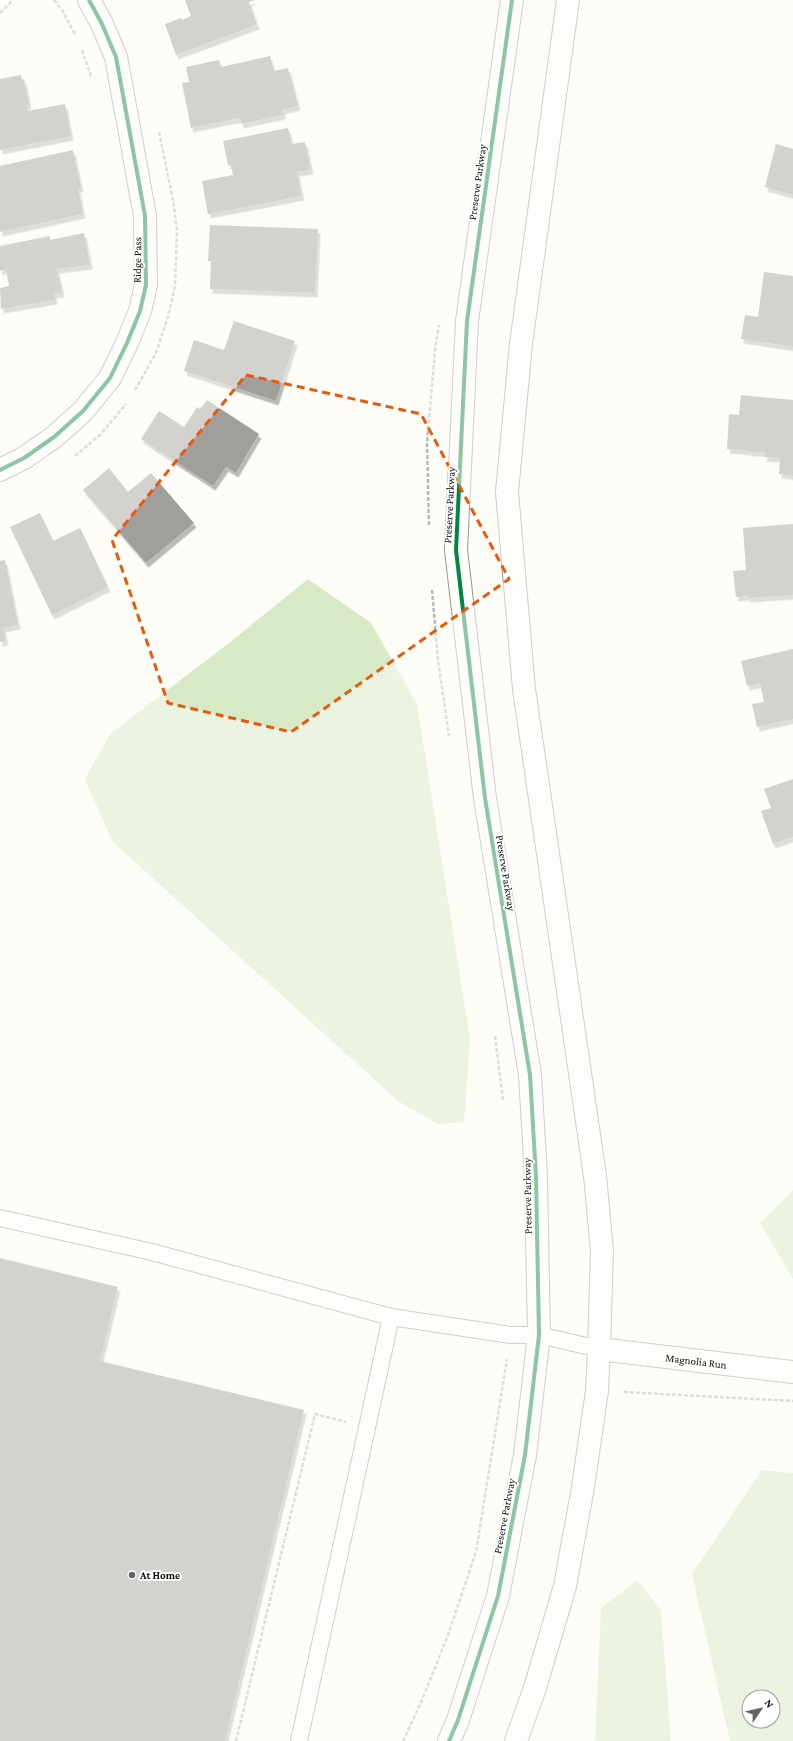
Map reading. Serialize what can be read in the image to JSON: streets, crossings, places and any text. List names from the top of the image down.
{
  "streets": {
    "street": ["Preserve Parkway", "Ridge Pass", "Magnolia Run"]
  },
  "places": ["At Home"],
  "north": "top right"
}
